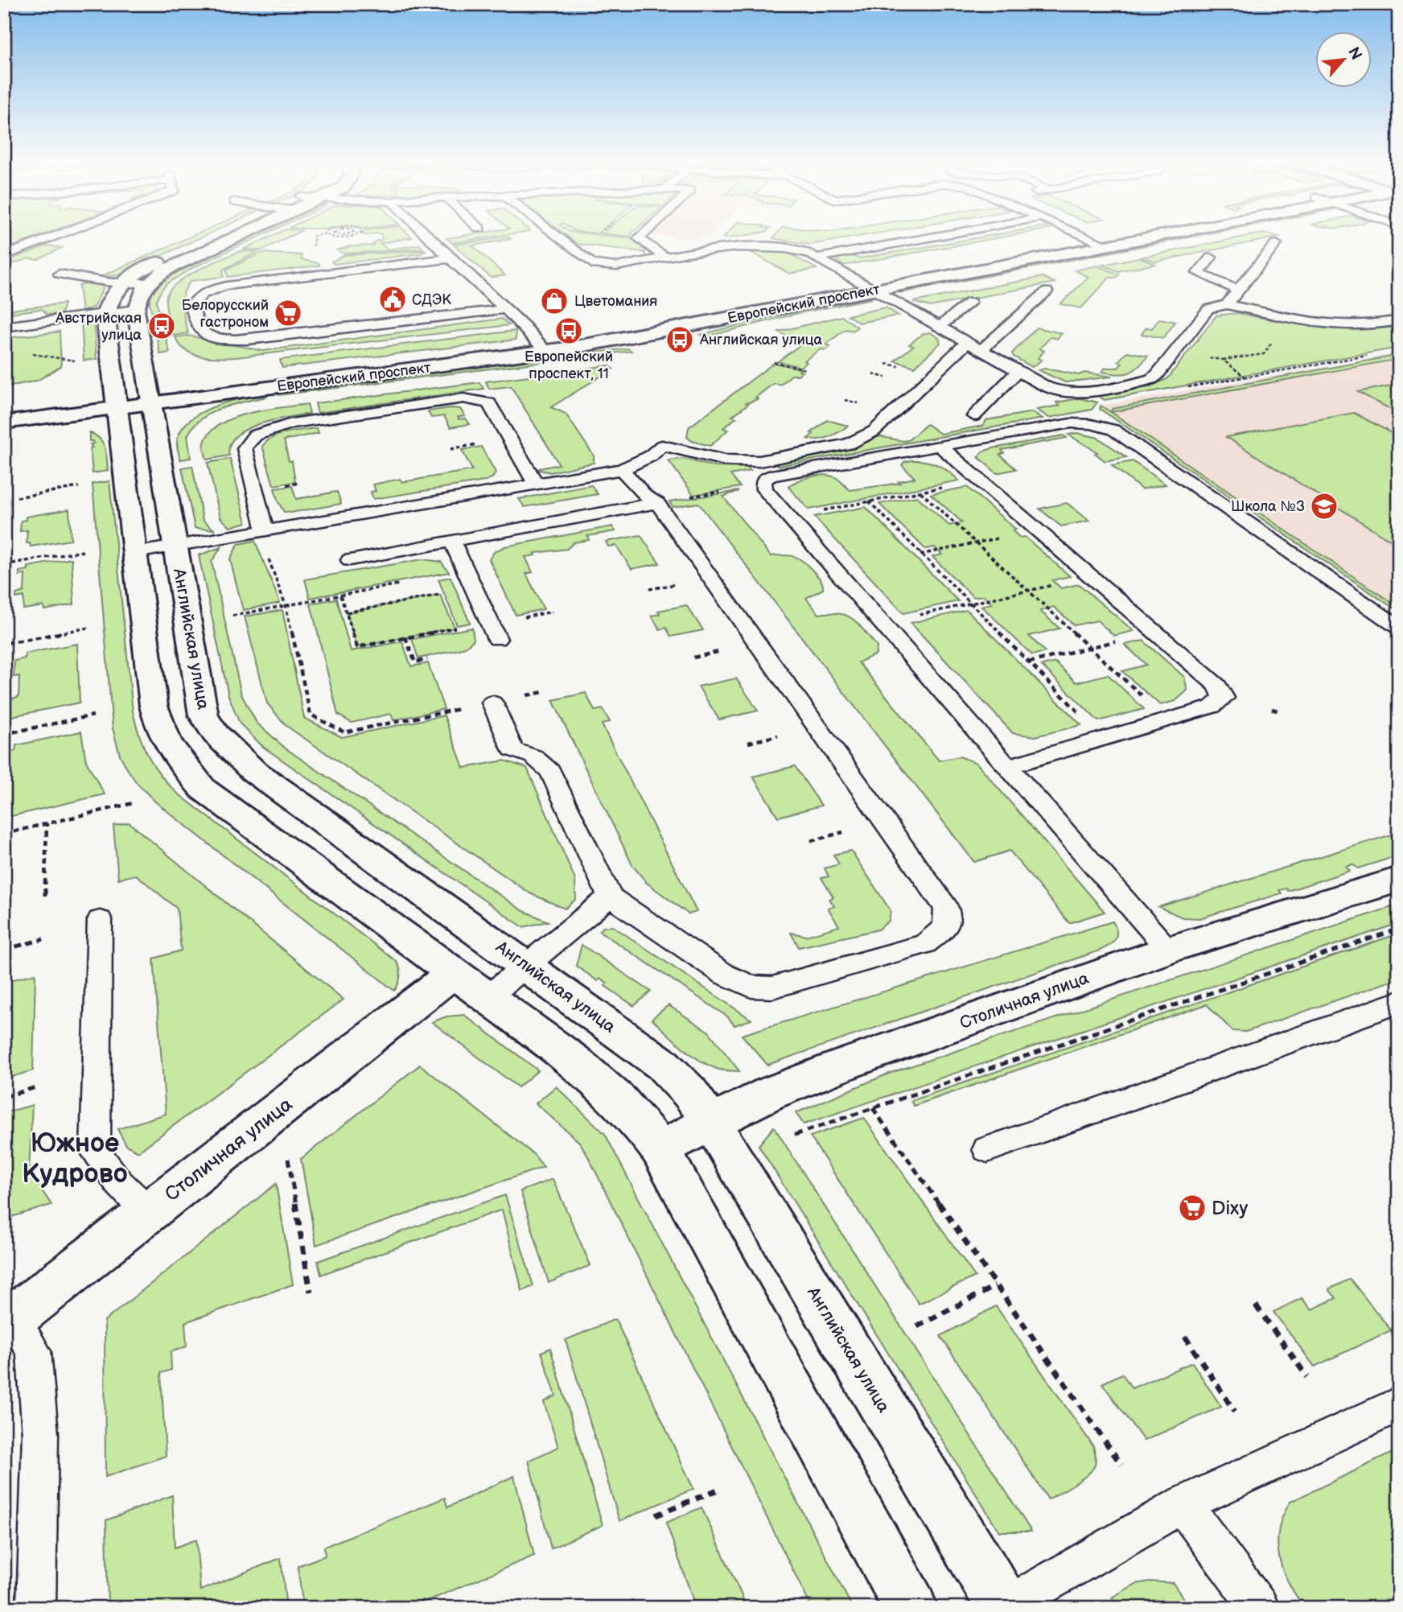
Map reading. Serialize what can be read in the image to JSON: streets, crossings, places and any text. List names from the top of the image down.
{
  "streets": {
    "street": ["Европейский проспект", "Английская улица", "Столичная улица"]
  },
  "crossings": [
    ["Европейский проспект", "Английская улица"],
    ["Английская улица", "Столичная улица"]
  ],
  "districts": ["Южное Кудрово"],
  "places": {
    "public building": ["СДЭК"],
    "shop": ["Цветомания"],
    "supermarket": ["Белорусский гастроном", "Dixy"],
    "bus stop": ["Австрийская улица", "Европейский проспект, 11", "Английская улица"],
    "school or university": ["Школа №3"]
  },
  "north": "top right"
}
